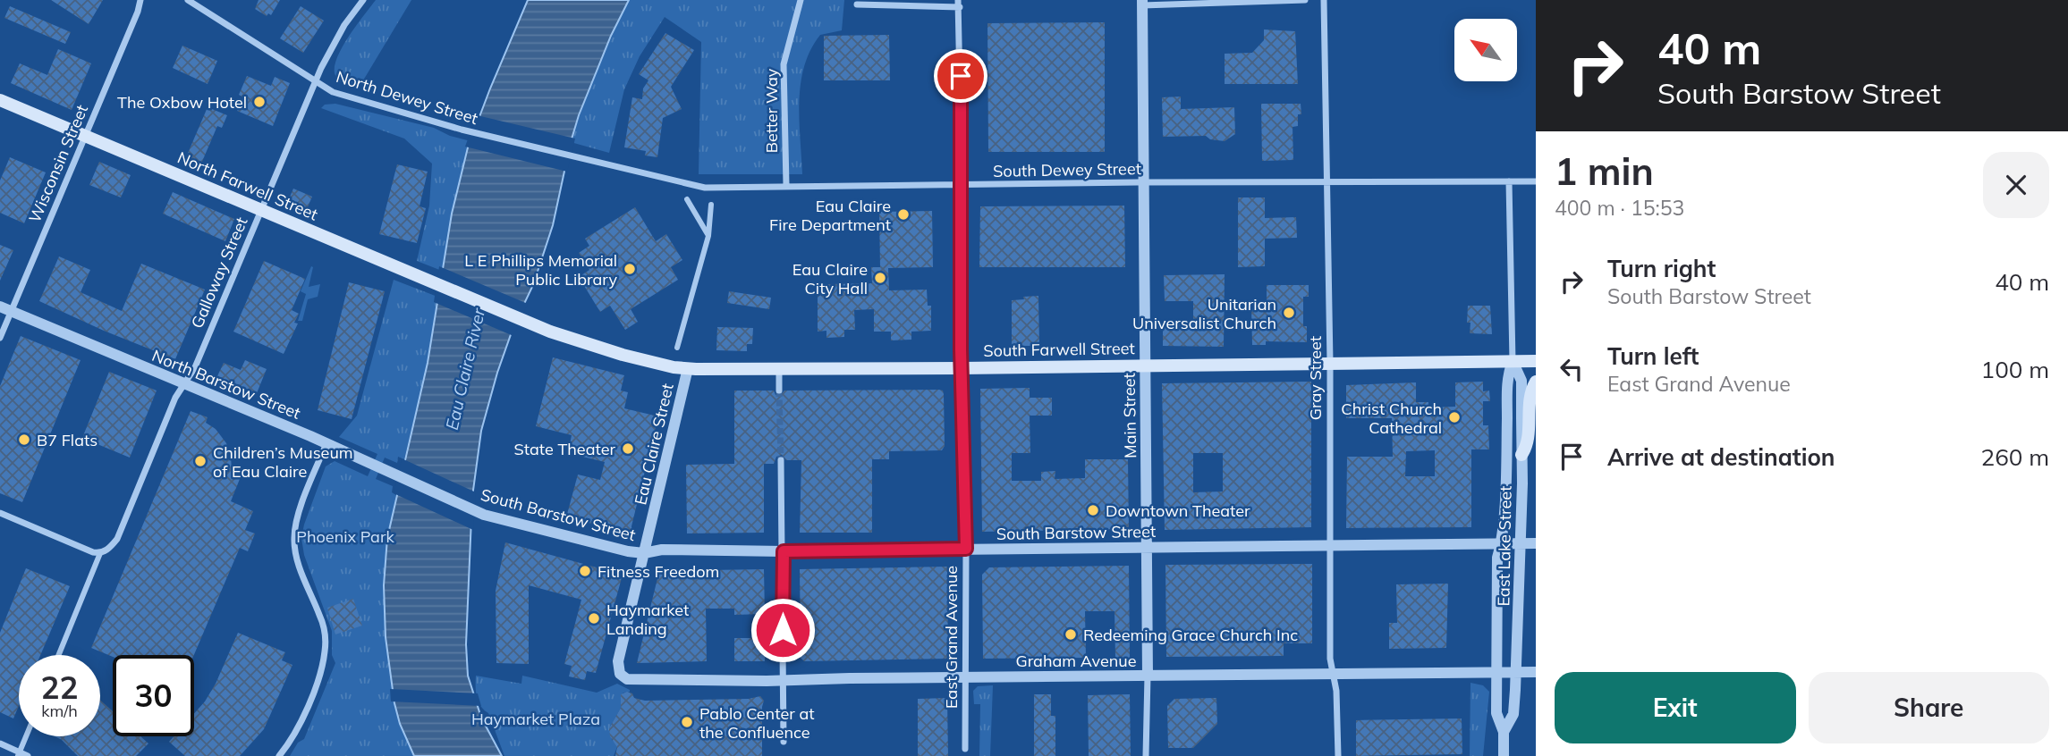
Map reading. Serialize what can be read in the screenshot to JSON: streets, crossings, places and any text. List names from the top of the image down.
{
  "streets": {
    "main road": ["North Farwell Street", "South Farwell Street"],
    "street": [
      "North Dewey Street",
      "Better Way",
      "Wisconsin Street",
      "South Dewey Street",
      "Galloway Street",
      "Gray Street",
      "North Barstow Street",
      "Main Street",
      "Eau Claire Street",
      "South Barstow Street",
      "East Lake Street",
      "East Grand Avenue",
      "Graham Avenue"
    ]
  },
  "crossings": [
    ["North Dewey Street", "South Dewey Street"],
    ["North Dewey Street", "Galloway Street"],
    ["Better Way", "South Dewey Street"],
    ["Wisconsin Street", "North Farwell Street"],
    ["Wisconsin Street", "North Barstow Street"],
    ["South Dewey Street", "Gray Street"],
    ["South Dewey Street", "Main Street"],
    ["South Dewey Street", "East Lake Street"],
    ["South Dewey Street", "East Grand Avenue"],
    ["North Farwell Street", "Galloway Street"],
    ["North Farwell Street", "South Farwell Street"],
    ["Galloway Street", "North Barstow Street"],
    ["South Farwell Street", "Gray Street"],
    ["South Farwell Street", "Main Street"],
    ["South Farwell Street", "Eau Claire Street"],
    ["South Farwell Street", "East Lake Street"],
    ["South Farwell Street", "East Grand Avenue"],
    ["Gray Street", "South Barstow Street"],
    ["Gray Street", "Graham Avenue"],
    ["North Barstow Street", "South Barstow Street"],
    ["Main Street", "South Barstow Street"],
    ["Main Street", "Graham Avenue"],
    ["Eau Claire Street", "South Barstow Street"],
    ["Eau Claire Street", "Graham Avenue"],
    ["South Barstow Street", "East Lake Street"],
    ["South Barstow Street", "East Grand Avenue"],
    ["East Lake Street", "Graham Avenue"],
    ["East Grand Avenue", "Graham Avenue"]
  ],
  "water": ["Eau Claire River"],
  "parks": ["Phoenix Park", "Haymarket Plaza"],
  "places": [
    "The Oxbow Hotel",
    "Eau Claire Fire Department",
    "L E Phillips Memorial Public Library",
    "Eau Claire City Hall",
    "Unitarian Universalist Church",
    "Christ Church Cathedral",
    "B7 Flats",
    "State Theater",
    "Children’s Museum of Eau Claire",
    "Downtown Theater",
    "Fitness Freedom",
    "Haymarket Landing",
    "Redeeming Grace Church Inc",
    "Pablo Center at the Confluence"
  ],
  "north": "top left",
  "page": {
    "turn": ["40 m", "South Barstow Street"],
    "heading": ["1 min", "400 m · 15:53"],
    "list": [
      {
        "name": "Turn right",
        "note": "South Barstow Street",
        "value": "40 m"
      },
      {
        "name": "Turn left",
        "note": "East Grand Avenue",
        "value": "100 m"
      },
      {
        "name": "Arrive at destination",
        "value": "260 m"
      }
    ],
    "speed": "22 km/h",
    "limit": "30",
    "buttons": ["Exit", "Share"]
  }
}
